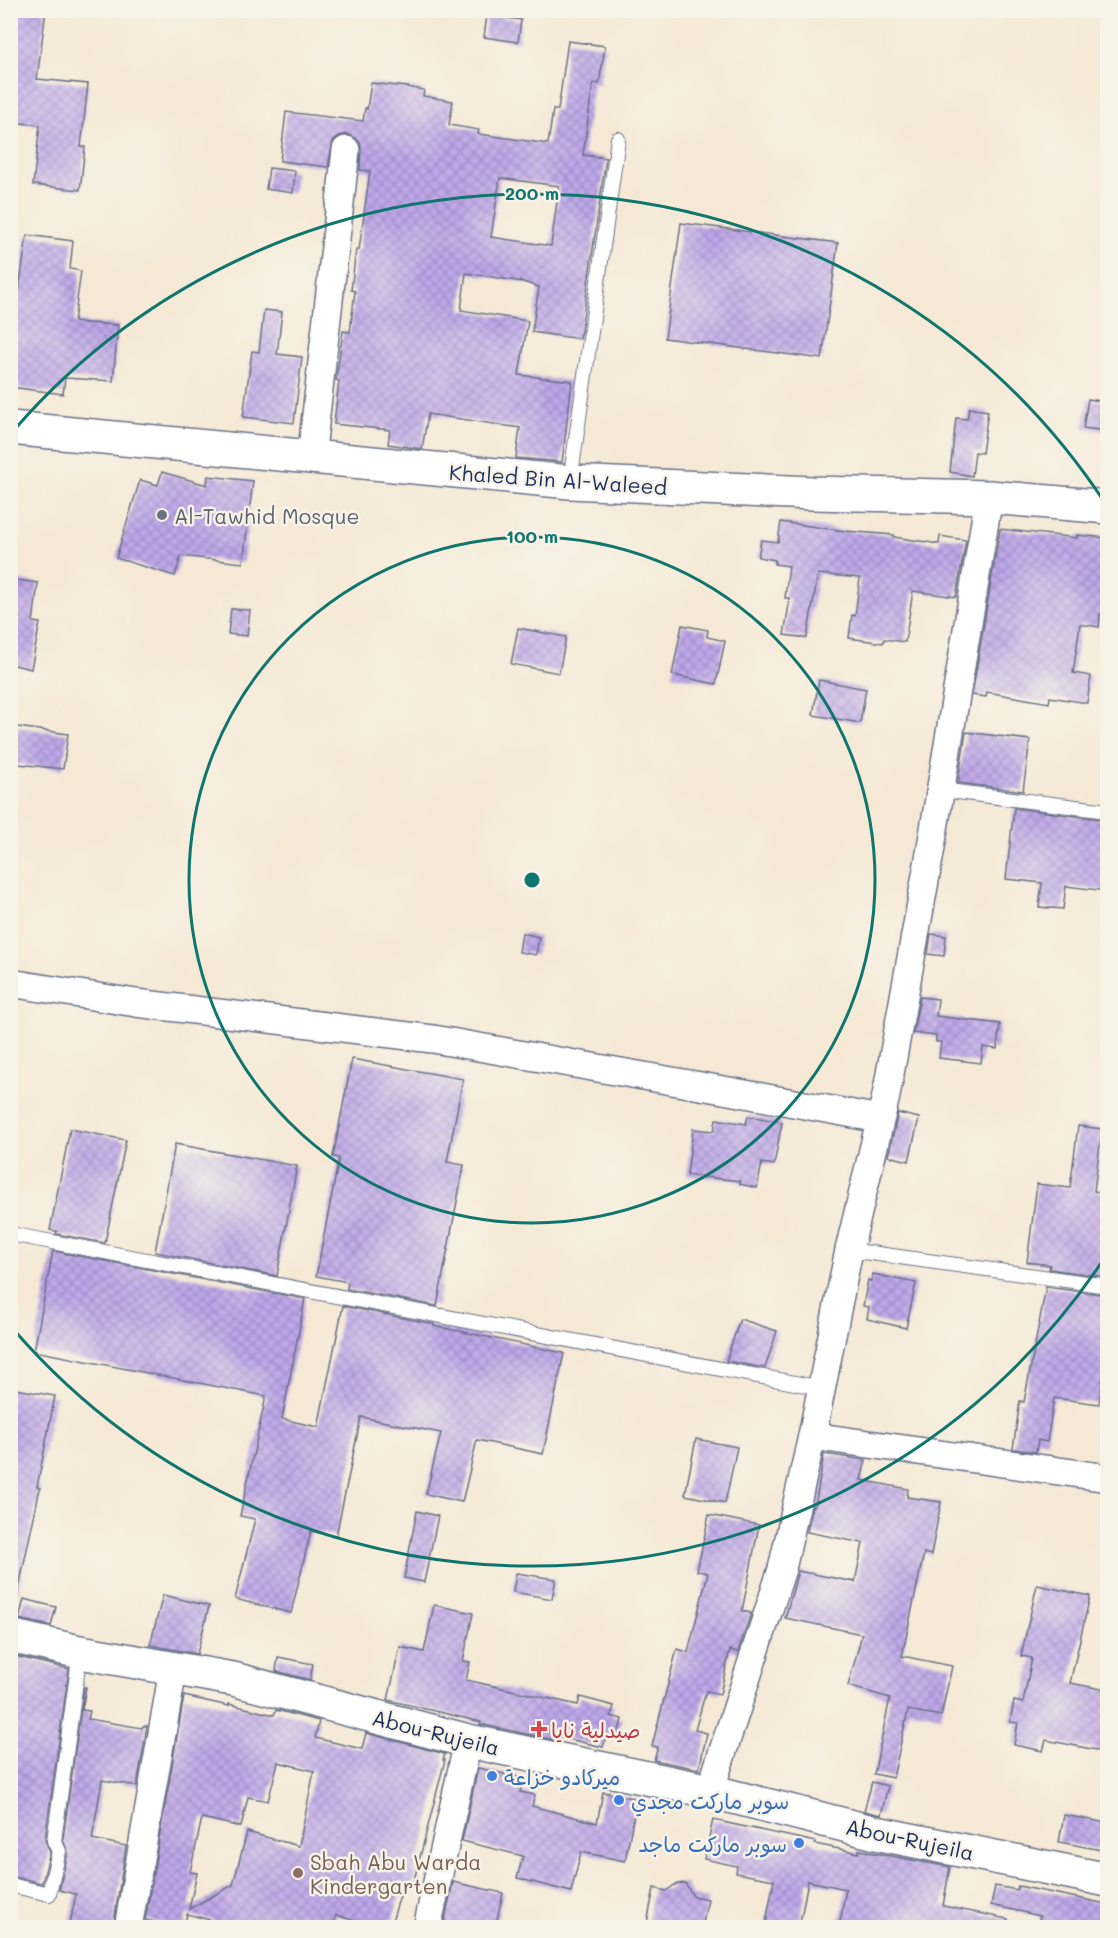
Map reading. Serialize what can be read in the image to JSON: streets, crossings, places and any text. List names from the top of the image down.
{
  "streets": {
    "street": ["Khaled Bin Al-Waleed", "Abou-Rujeila"]
  },
  "places": {
    "other": [
      "Al-Tawhid Mosque",
      "ميركادو خزاعة",
      "سوبر ماركت مجدي",
      "سوبر ماركت ماجد",
      "Sbah Abu Warda Kindergarten"
    ],
    "health": ["صيدلية نايا"]
  },
  "rings": ["200 m", "100 m"]
}
